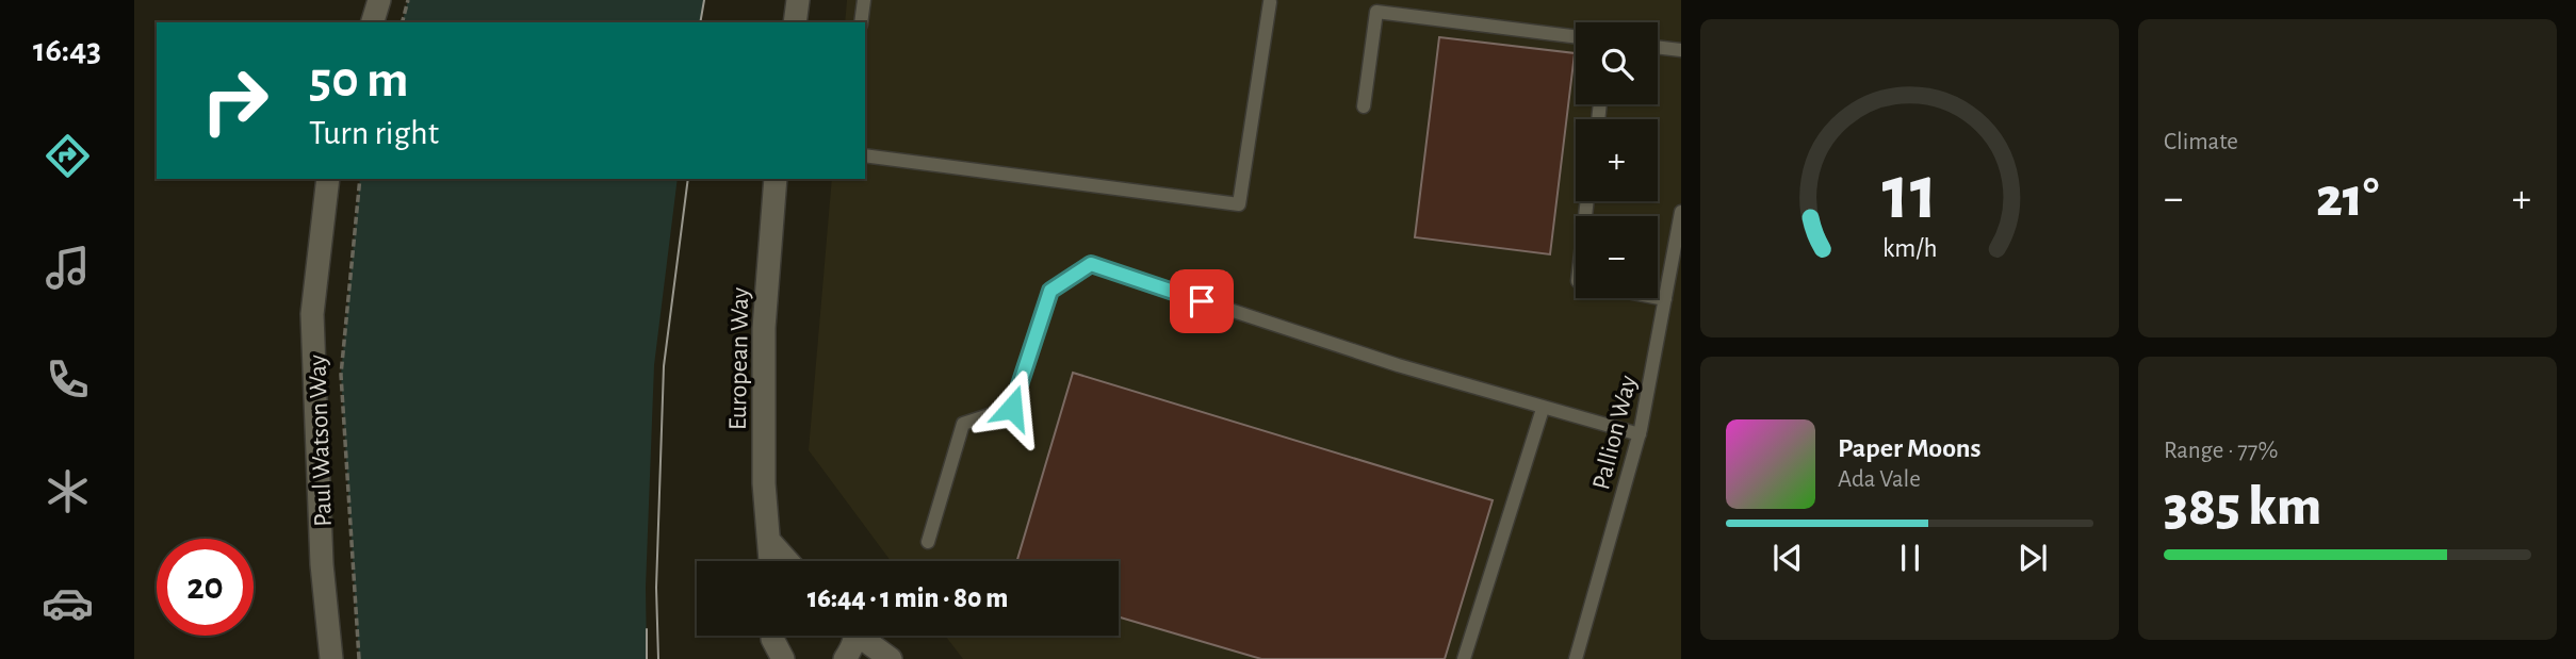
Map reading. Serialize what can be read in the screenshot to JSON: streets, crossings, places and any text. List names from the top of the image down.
{
  "streets": {
    "main road": ["European Way", "Paul Watson Way"],
    "lane": ["Pallion Way"]
  },
  "page": {
    "tabs": "16:43",
    "tile": [
      "Climate",
      ["Range · 77%", "385 km"]
    ],
    "map_buttons": ["+", "−"],
    "turn": ["50 m", "Turn right"],
    "heat": ["−", "21°", "+"],
    "song": ["Paper Moons", "Ada Vale"],
    "limit": "20",
    "trip": "16:44 · 1 min · 80 m",
    "gauge": ["11", "km/h"]
  }
}
